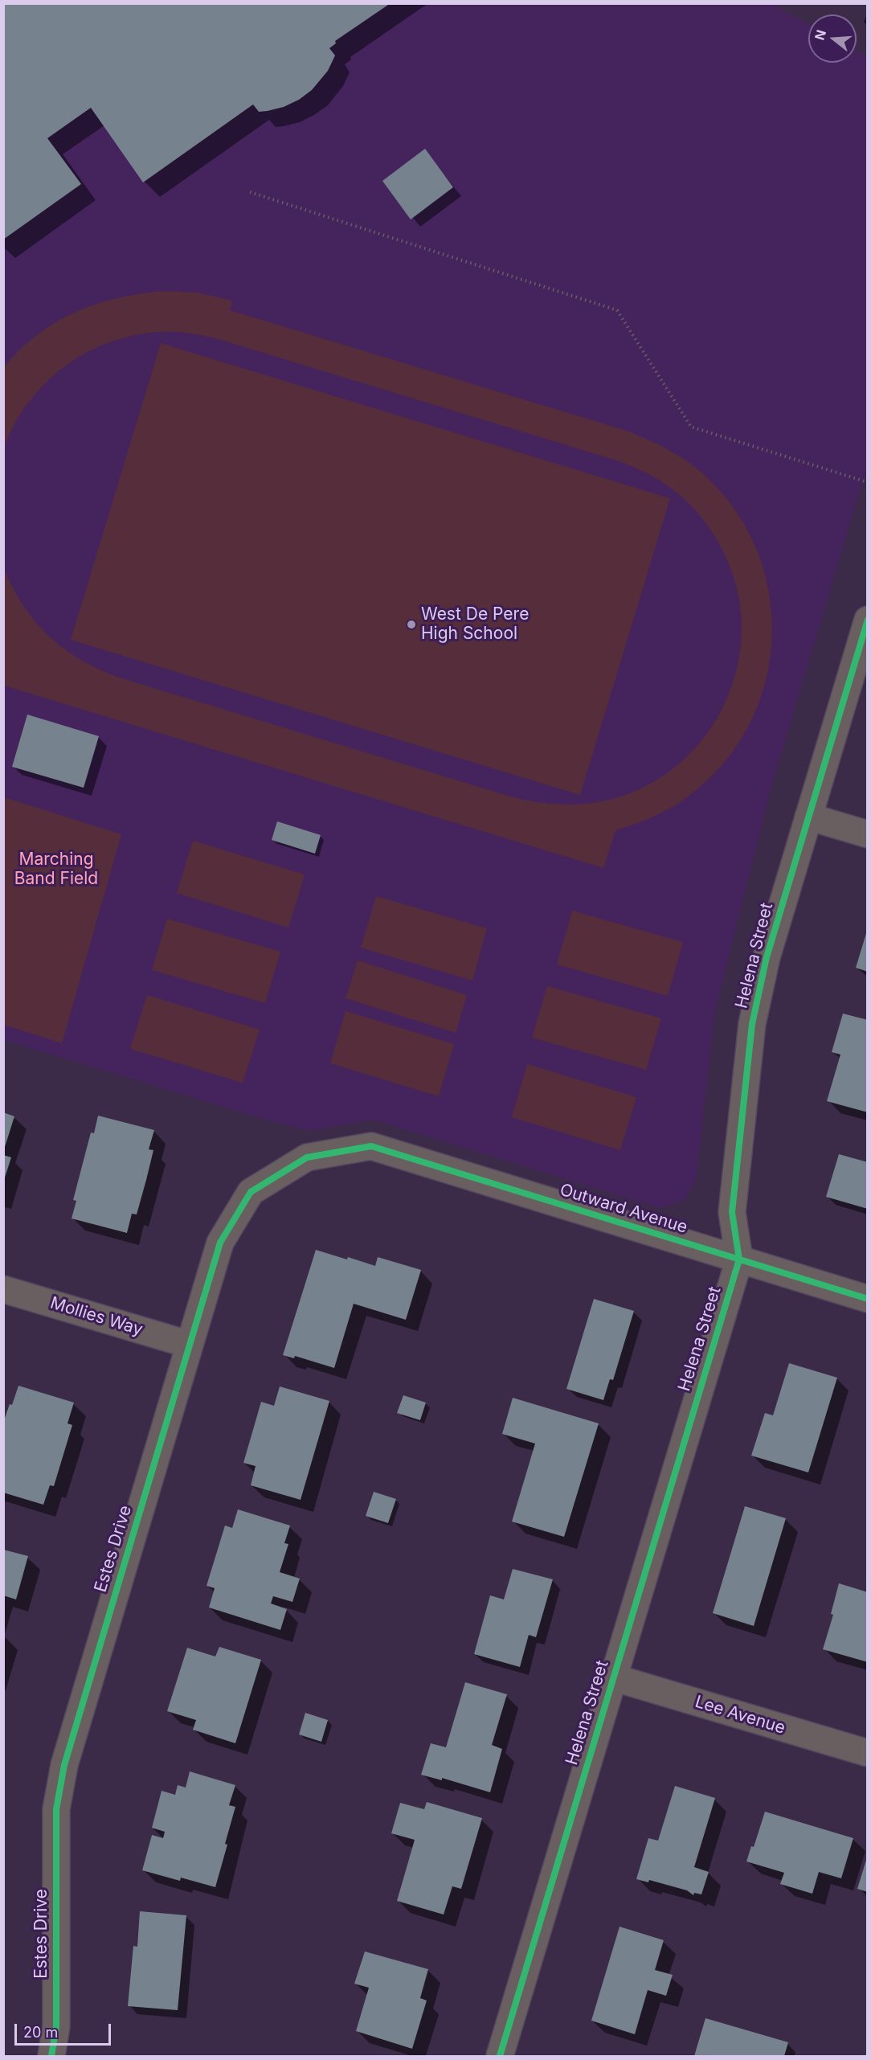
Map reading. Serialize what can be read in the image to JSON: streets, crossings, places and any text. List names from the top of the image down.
{
  "streets": {
    "street": [
      "Helena Street",
      "Outward Avenue",
      "Mollies Way",
      "Estes Drive",
      "Lee Avenue"
    ]
  },
  "crossings": [
    ["Helena Street", "Outward Avenue"],
    ["Helena Street", "Lee Avenue"],
    ["Outward Avenue", "Estes Drive"],
    ["Mollies Way", "Estes Drive"]
  ],
  "parks": ["Marching Band Field"],
  "places": ["West De Pere High School"],
  "scale_bar": "20 m",
  "north": "left"
}
